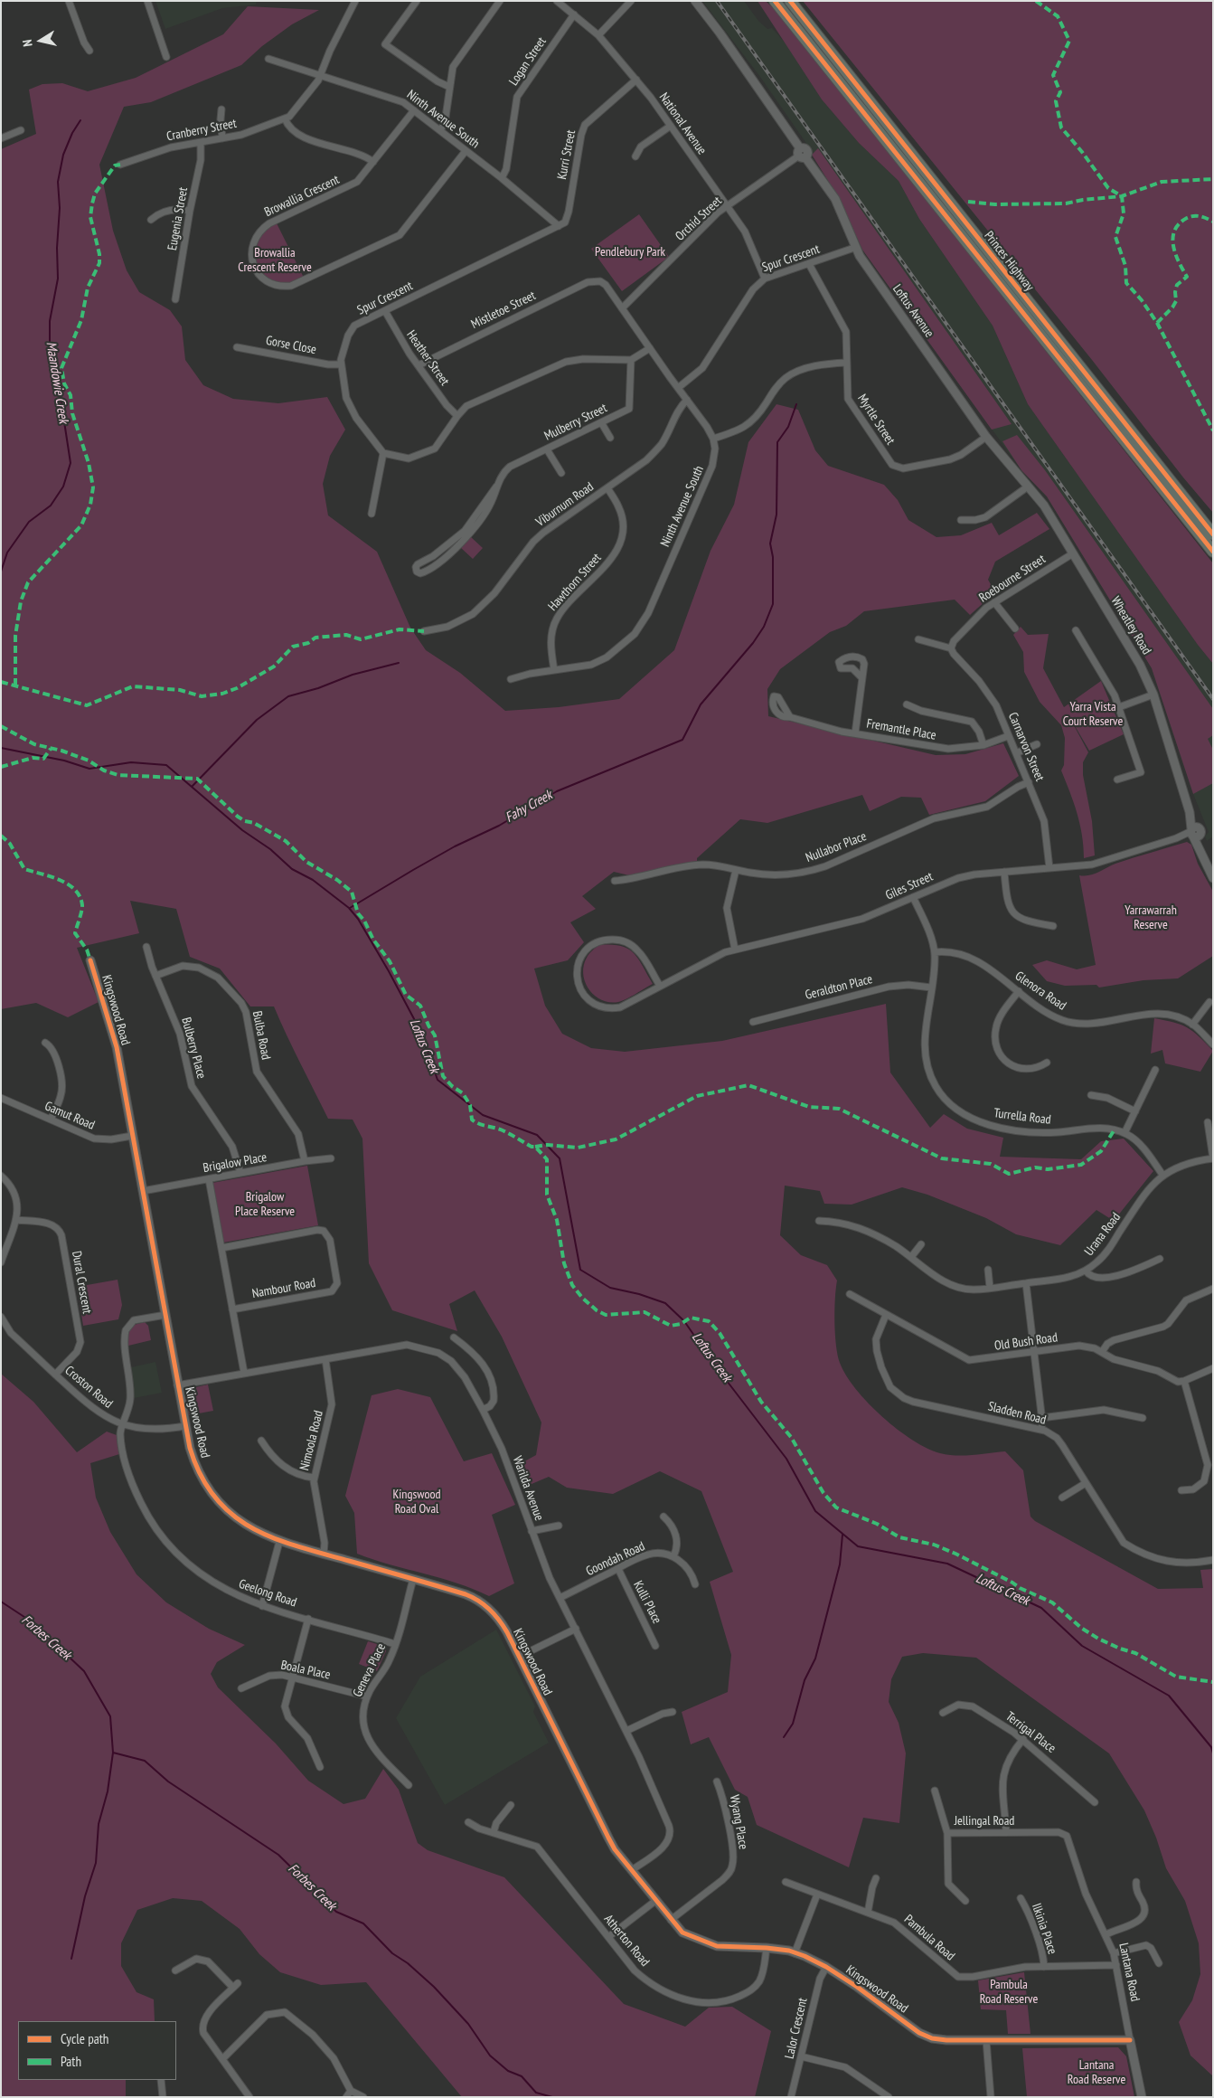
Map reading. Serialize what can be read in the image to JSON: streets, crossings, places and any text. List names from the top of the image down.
{
  "streets": {
    "highway": ["Princes Highway"],
    "street": [
      "Logan Street",
      "Ninth Avenue South",
      "National Avenue",
      "Cranberry Street",
      "Kurri Street",
      "Browallia Crescent",
      "Eugenia Street",
      "Orchid Street",
      "Spur Crescent",
      "Mistletoe Street",
      "Loftus Avenue",
      "Gorse Close",
      "Heather Street",
      "Myrtle Street",
      "Mulberry Street",
      "Viburnum Road",
      "Roebourne Street",
      "Hawthorn Street",
      "Wheatley Road",
      "Fremantle Place",
      "Carnarvon Street",
      "Nullabor Place",
      "Giles Street",
      "Geraldton Place",
      "Glenora Road",
      "Kingswood Road",
      "Bulba Road",
      "Bulberry Place",
      "Gamut Road",
      "Turrella Road",
      "Brigalow Place",
      "Urana Road",
      "Dural Crescent",
      "Nambour Road",
      "Old Bush Road",
      "Croston Road",
      "Sladden Road",
      "Nimoola Road",
      "Warilda Avenue",
      "Goondah Road",
      "Geelong Road",
      "Kulli Place",
      "Boala Place",
      "Geneva Place",
      "Terrigal Place",
      "Jellingal Road",
      "Wyang Place",
      "Ilkinia Place",
      "Pambula Road",
      "Atherton Road",
      "Lantana Road",
      "Lalor Crescent"
    ]
  },
  "crossings": [
    ["Logan Street", "Ninth Avenue South"],
    ["Logan Street", "National Avenue"],
    ["Ninth Avenue South", "Cranberry Street"],
    ["Ninth Avenue South", "Kurri Street"],
    ["Ninth Avenue South", "Browallia Crescent"],
    ["Ninth Avenue South", "Spur Crescent"],
    ["Ninth Avenue South", "Hawthorn Street"],
    ["National Avenue", "Kurri Street"],
    ["National Avenue", "Orchid Street"],
    ["National Avenue", "Spur Crescent"],
    ["Cranberry Street", "Eugenia Street"],
    ["Kurri Street", "Spur Crescent"],
    ["Orchid Street", "Mistletoe Street"],
    ["Orchid Street", "Loftus Avenue"],
    ["Spur Crescent", "Loftus Avenue"],
    ["Spur Crescent", "Gorse Close"],
    ["Spur Crescent", "Heather Street"],
    ["Spur Crescent", "Myrtle Street"],
    ["Mistletoe Street", "Heather Street"],
    ["Loftus Avenue", "Myrtle Street"],
    ["Loftus Avenue", "Wheatley Road"],
    ["Viburnum Road", "Hawthorn Street"],
    ["Roebourne Street", "Wheatley Road"],
    ["Roebourne Street", "Carnarvon Street"],
    ["Wheatley Road", "Giles Street"],
    ["Fremantle Place", "Carnarvon Street"],
    ["Carnarvon Street", "Nullabor Place"],
    ["Carnarvon Street", "Giles Street"],
    ["Giles Street", "Turrella Road"],
    ["Geraldton Place", "Turrella Road"],
    ["Glenora Road", "Turrella Road"],
    ["Kingswood Road", "Gamut Road"],
    ["Kingswood Road", "Brigalow Place"],
    ["Kingswood Road", "Croston Road"],
    ["Kingswood Road", "Nimoola Road"],
    ["Kingswood Road", "Warilda Avenue"],
    ["Kingswood Road", "Geelong Road"],
    ["Kingswood Road", "Geneva Place"],
    ["Kingswood Road", "Wyang Place"],
    ["Kingswood Road", "Atherton Road"],
    ["Kingswood Road", "Lantana Road"],
    ["Kingswood Road", "Lalor Crescent"],
    ["Bulba Road", "Bulberry Place"],
    ["Bulba Road", "Brigalow Place"],
    ["Bulberry Place", "Brigalow Place"],
    ["Turrella Road", "Urana Road"],
    ["Dural Crescent", "Croston Road"],
    ["Old Bush Road", "Sladden Road"],
    ["Croston Road", "Geelong Road"],
    ["Nimoola Road", "Warilda Avenue"],
    ["Warilda Avenue", "Goondah Road"],
    ["Goondah Road", "Kulli Place"],
    ["Geelong Road", "Geneva Place"],
    ["Boala Place", "Geneva Place"],
    ["Jellingal Road", "Lantana Road"],
    ["Ilkinia Place", "Pambula Road"],
    ["Pambula Road", "Lantana Road"]
  ],
  "water": [
    "Maandowie Creek",
    "Fahy Creek",
    "Loftus Creek",
    "Forbes Creek"
  ],
  "parks": [
    "Pendlebury Park",
    "Browallia Crescent Reserve",
    "Yarra Vista Court Reserve",
    "Yarrawarrah Reserve",
    "Brigalow Place Reserve",
    "Kingswood Road Oval",
    "Pambula Road Reserve",
    "Lantana Road Reserve"
  ],
  "legend": ["Cycle path", "Path"],
  "north": "left"
}
